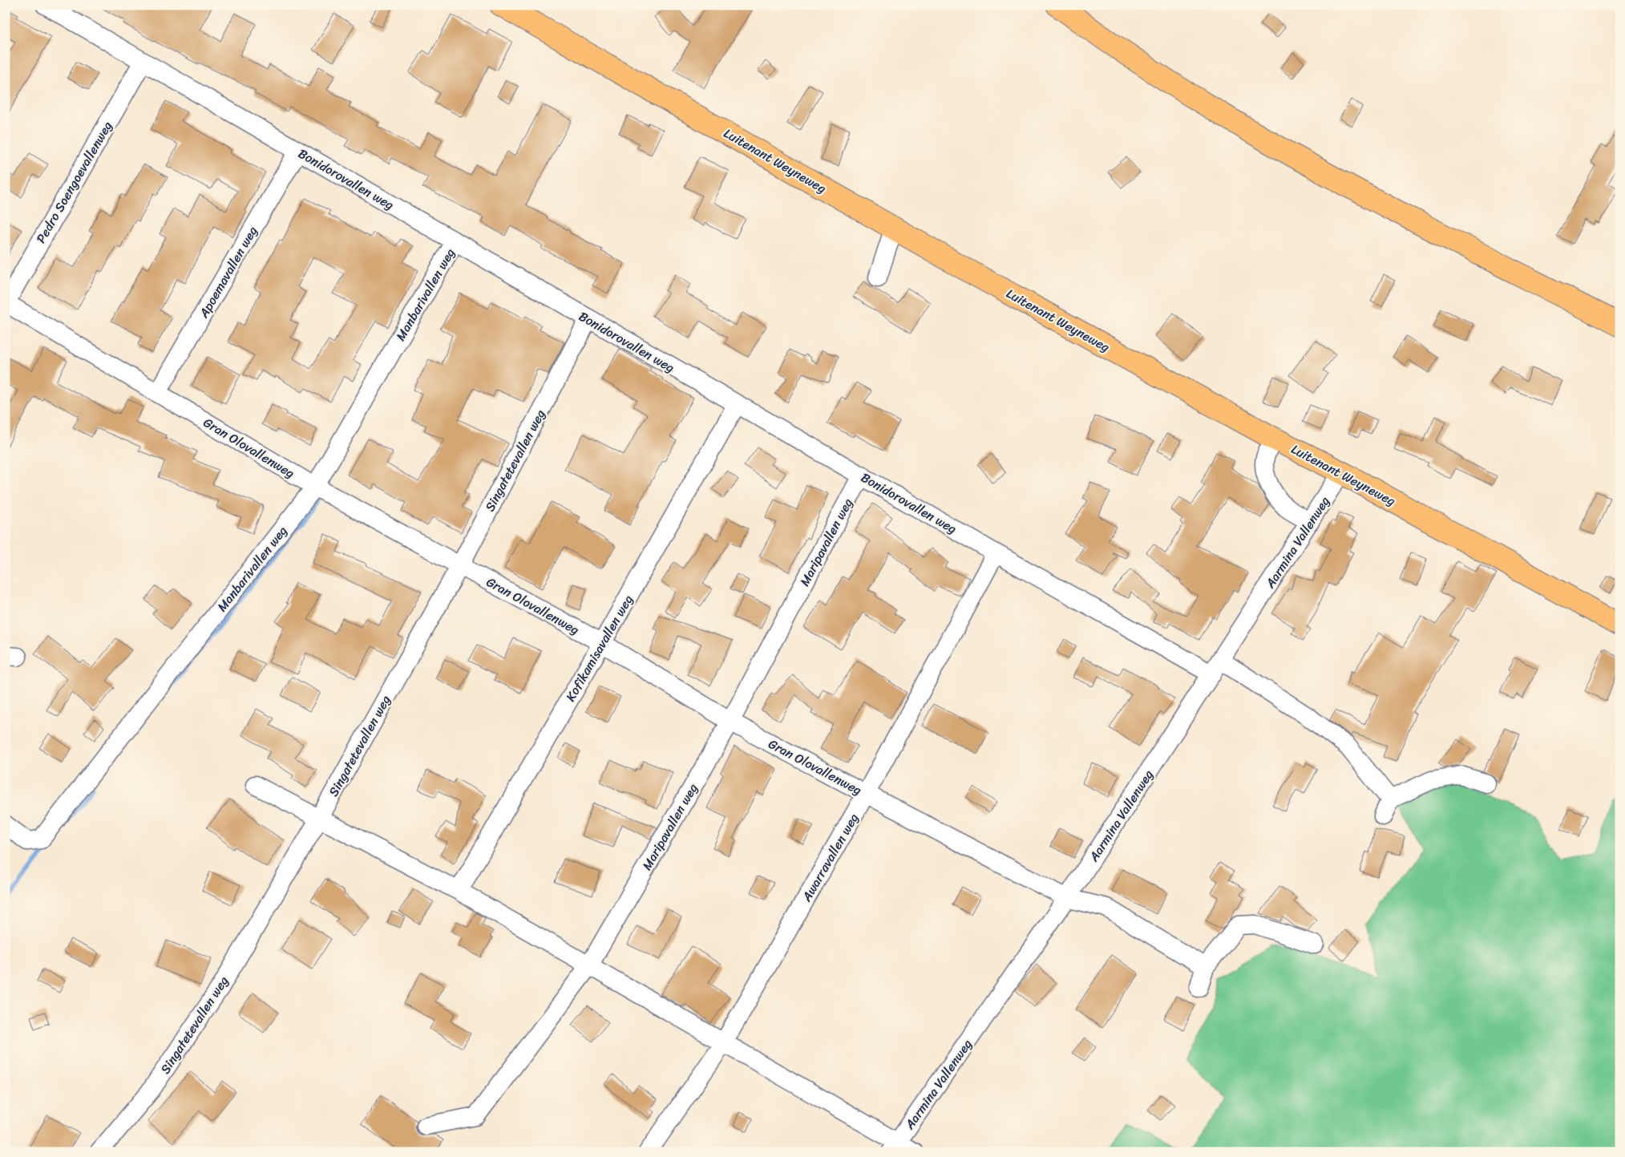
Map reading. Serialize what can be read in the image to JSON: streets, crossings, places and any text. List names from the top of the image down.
{
  "streets": {
    "main road": ["Luitenant Weyneweg"],
    "street": [
      "Bonidorovallen weg",
      "Pedro Soengoevallenweg",
      "Apoemavallen weg",
      "Manbarivallen weg",
      "Gran Olovallenweg",
      "Singatetevallen weg",
      "Maripavallen weg",
      "Aarmina Vallenweg",
      "Kofikamisavallen weg",
      "Awarravallen weg"
    ]
  },
  "crossings": [
    ["Luitenant Weyneweg", "Aarmina Vallenweg"],
    ["Bonidorovallen weg", "Pedro Soengoevallenweg"],
    ["Bonidorovallen weg", "Apoemavallen weg"],
    ["Bonidorovallen weg", "Manbarivallen weg"],
    ["Bonidorovallen weg", "Singatetevallen weg"],
    ["Bonidorovallen weg", "Maripavallen weg"],
    ["Bonidorovallen weg", "Aarmina Vallenweg"],
    ["Bonidorovallen weg", "Kofikamisavallen weg"],
    ["Bonidorovallen weg", "Awarravallen weg"],
    ["Pedro Soengoevallenweg", "Gran Olovallenweg"],
    ["Apoemavallen weg", "Gran Olovallenweg"],
    ["Manbarivallen weg", "Gran Olovallenweg"],
    ["Gran Olovallenweg", "Singatetevallen weg"],
    ["Gran Olovallenweg", "Maripavallen weg"],
    ["Gran Olovallenweg", "Aarmina Vallenweg"],
    ["Gran Olovallenweg", "Kofikamisavallen weg"],
    ["Gran Olovallenweg", "Awarravallen weg"]
  ]
}
